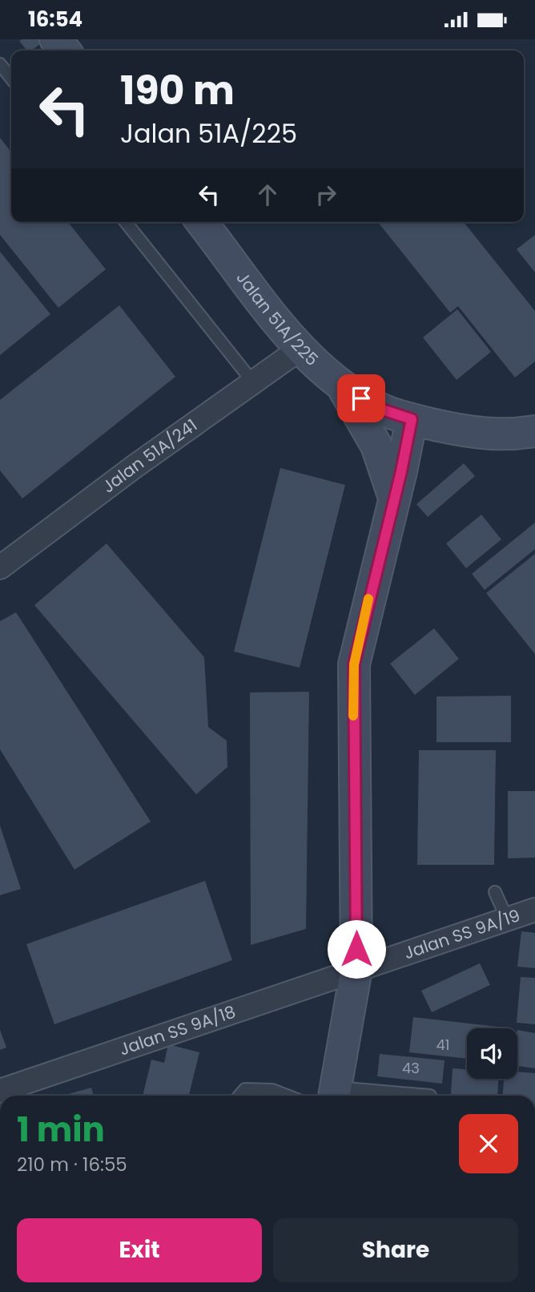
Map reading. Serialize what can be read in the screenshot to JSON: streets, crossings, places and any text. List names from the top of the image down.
{
  "streets": {
    "street": [
      "Jalan 51A/225",
      "Jalan 51A/241",
      "Jalan SS 9A/19",
      "Jalan SS 9A/18"
    ]
  },
  "crossings": [
    ["Jalan 51A/225", "Jalan 51A/241"],
    ["Jalan SS 9A/19", "Jalan SS 9A/18"]
  ],
  "house_numbers": ["41", "43"],
  "page": {
    "status": "16:54",
    "turn": ["190 m", "Jalan 51A/225"],
    "heading": ["1 min", "210 m · 16:55"],
    "buttons": ["Exit", "Share"]
  }
}
